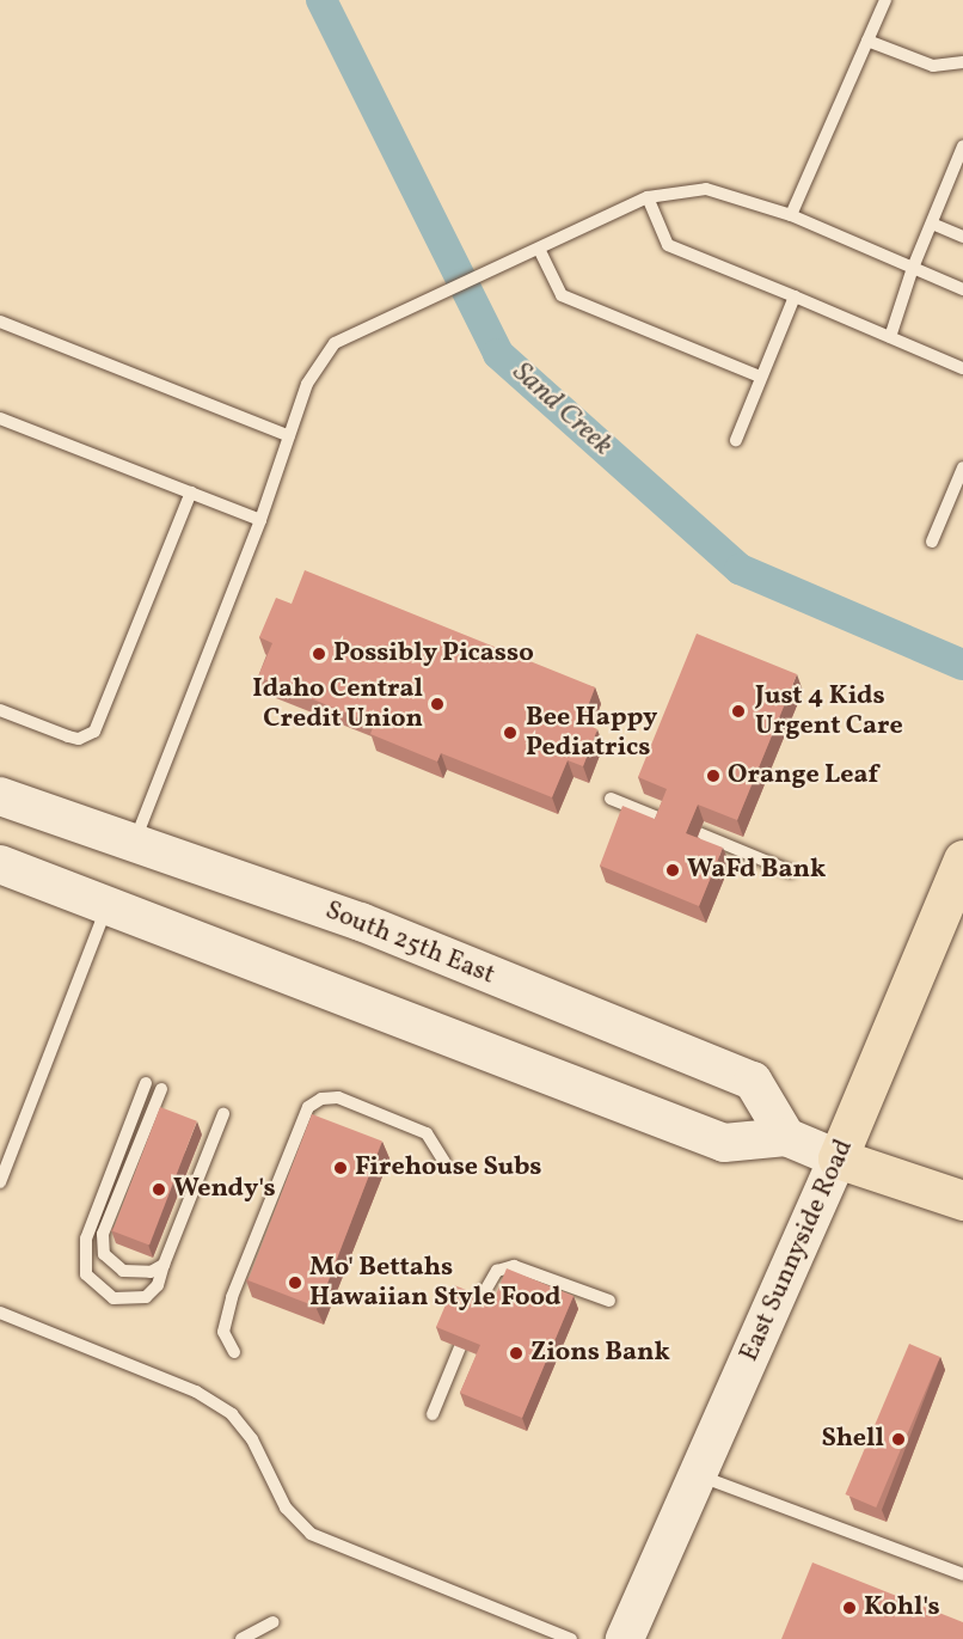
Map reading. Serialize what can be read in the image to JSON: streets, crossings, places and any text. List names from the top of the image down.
{
  "streets": {
    "main road": ["South 25th East", "East Sunnyside Road"]
  },
  "water": ["Sand Creek"],
  "places": [
    "Possibly Picasso",
    "Idaho Central Credit Union",
    "Just 4 Kids Urgent Care",
    "Bee Happy Pediatrics",
    "Orange Leaf",
    "WaFd Bank",
    "Firehouse Subs",
    "Wendy's",
    "Mo' Bettahs Hawaiian Style Food",
    "Zions Bank",
    "Shell",
    "Kohl's"
  ]
}
